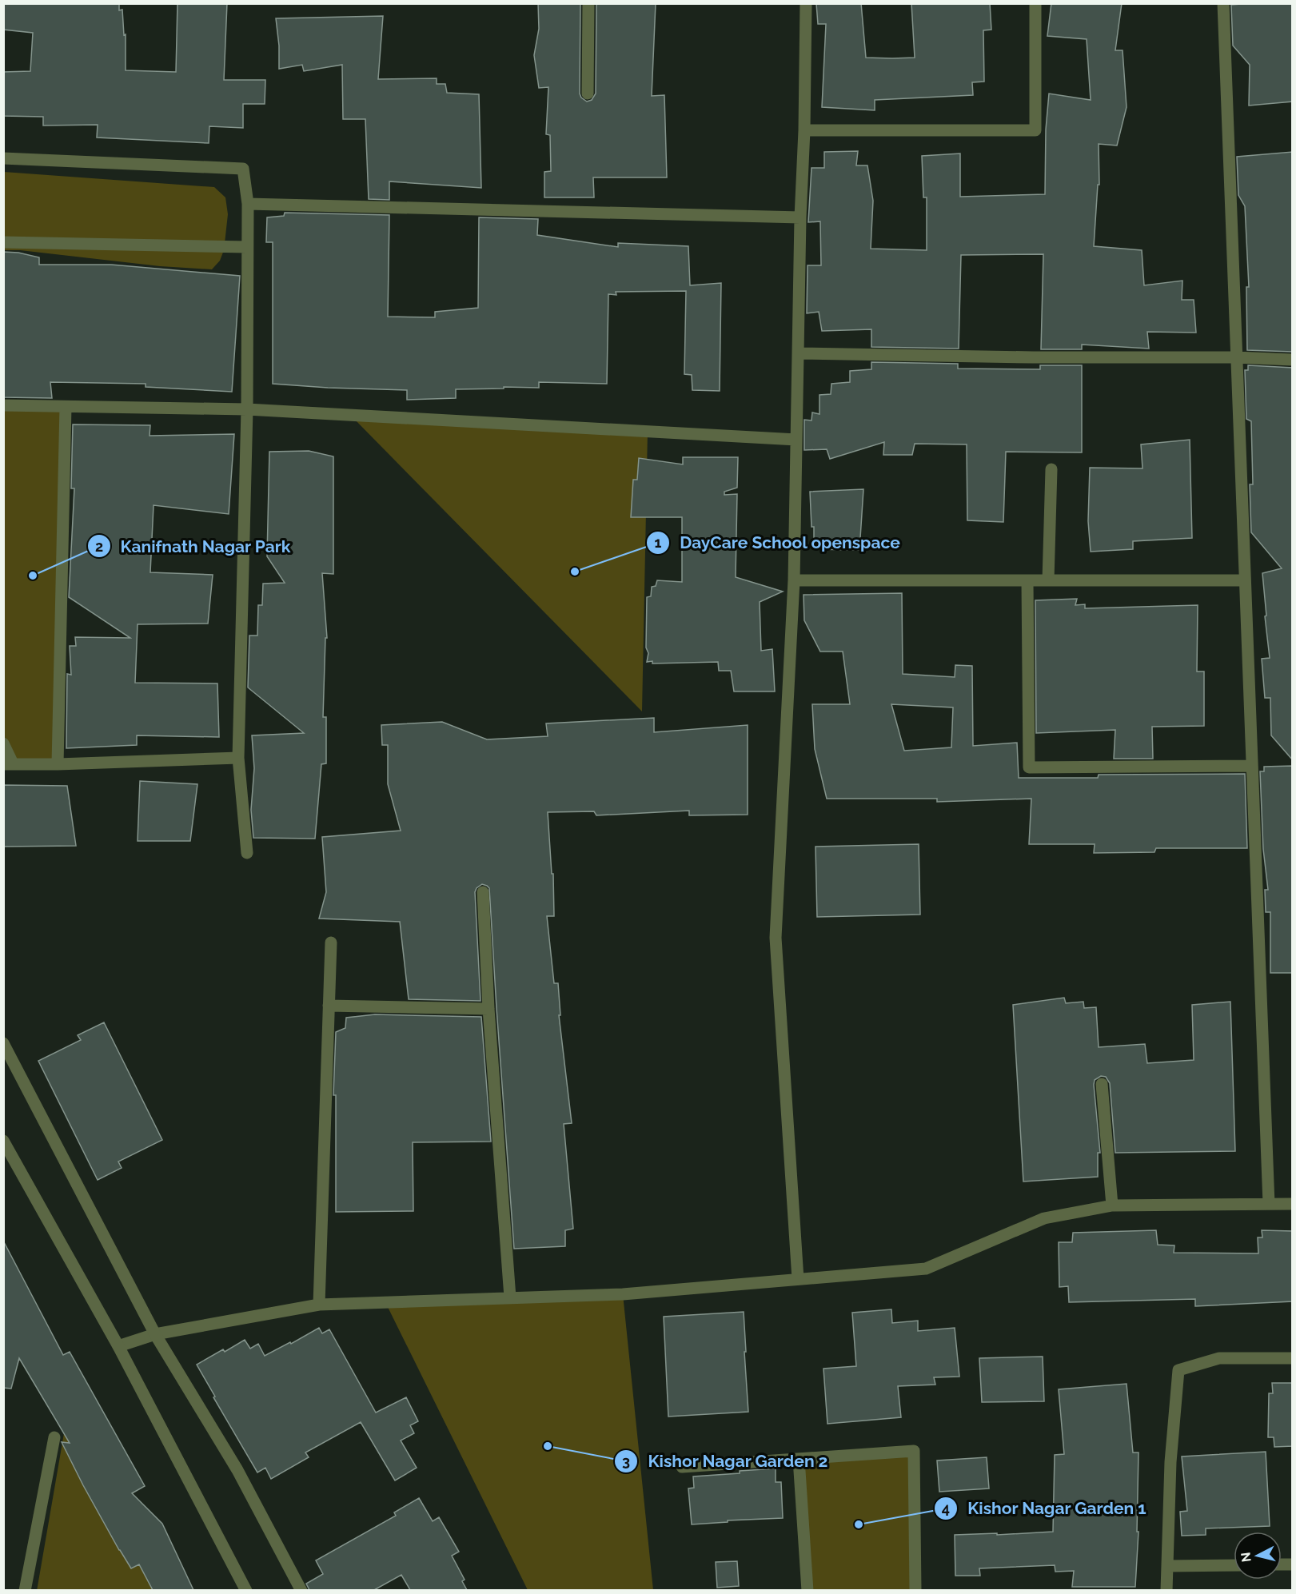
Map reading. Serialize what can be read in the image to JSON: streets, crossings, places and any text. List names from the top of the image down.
{
  "places": [
    "DayCare School openspace",
    "Kanifnath Nagar Park",
    "Kishor Nagar Garden 2",
    "Kishor Nagar Garden 1"
  ],
  "north": "left"
}
